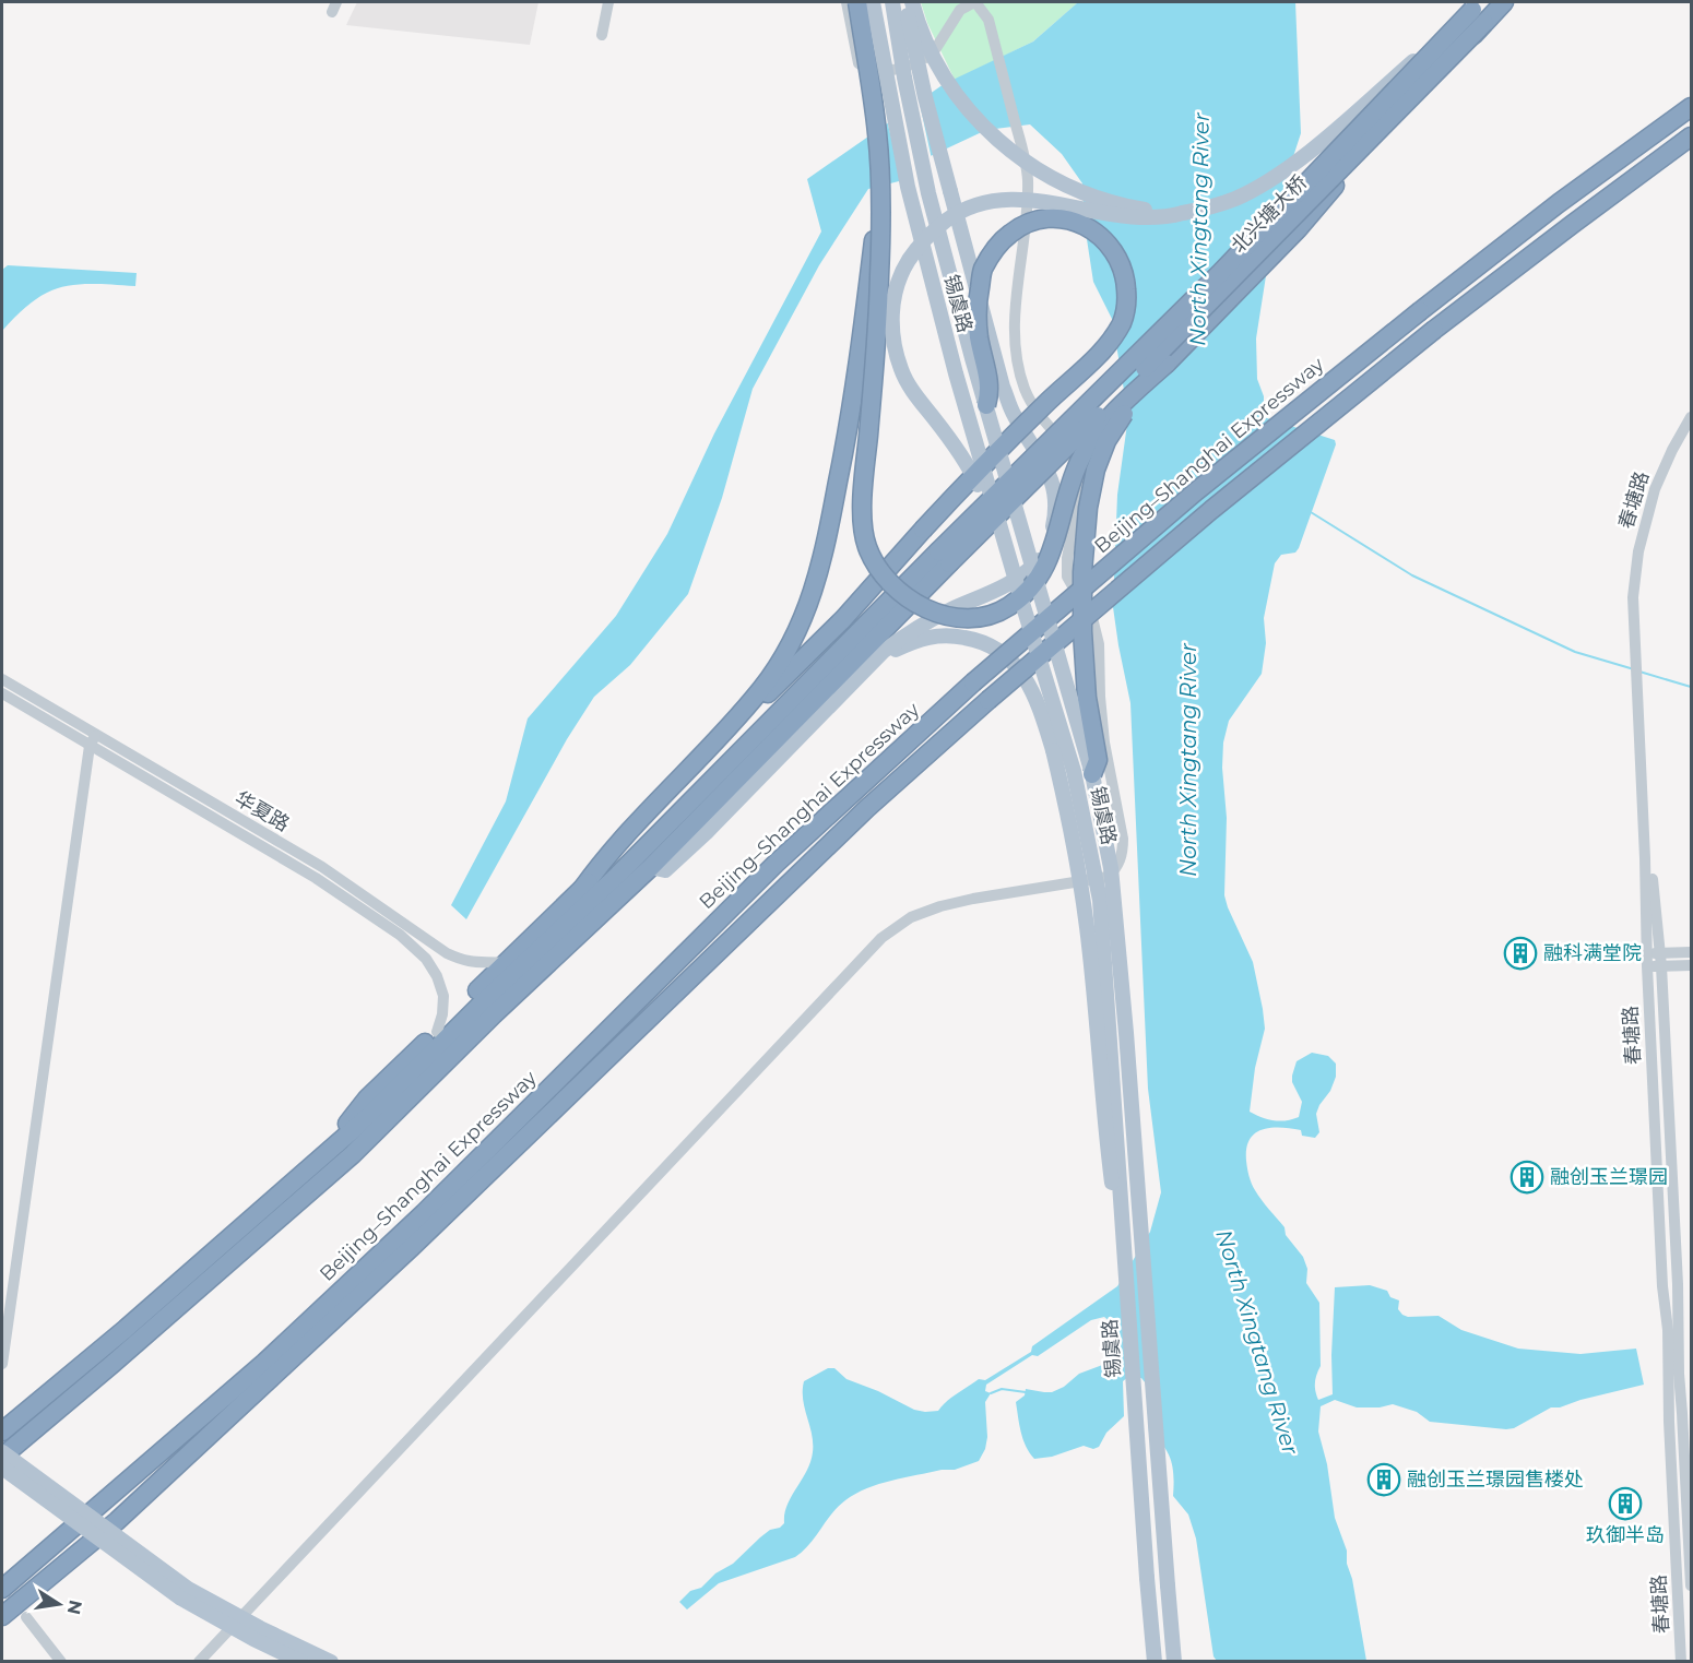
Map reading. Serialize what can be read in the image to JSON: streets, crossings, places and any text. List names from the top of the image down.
{
  "streets": {
    "highway": ["北兴塘大桥", "Beijing–Shanghai Expressway"],
    "main road": ["锡虞路"],
    "street": ["春塘路", "华夏路"]
  },
  "water": ["North Xingtang River"],
  "places": {
    "building": [
      "融科满堂院",
      "融创玉兰璟园",
      "融创玉兰璟园售楼处",
      "玖御半岛"
    ]
  },
  "north": "right"
}
